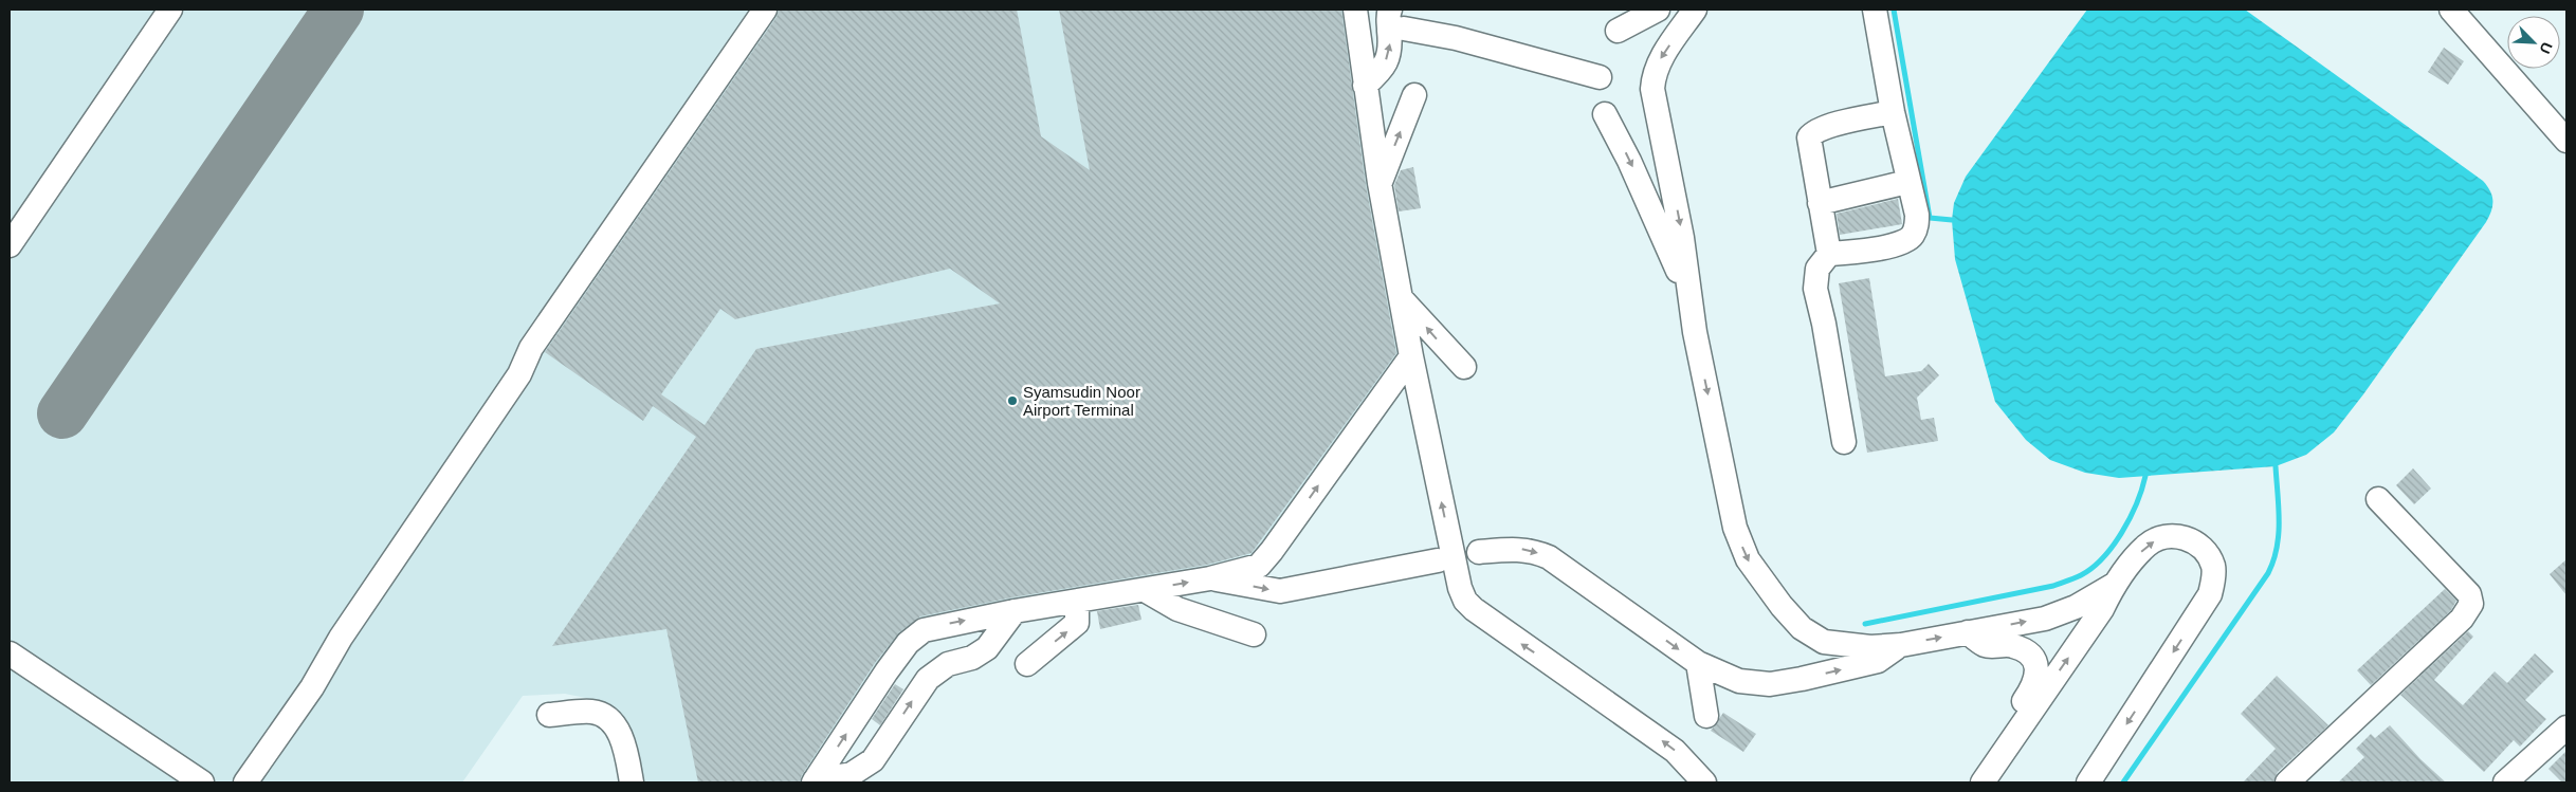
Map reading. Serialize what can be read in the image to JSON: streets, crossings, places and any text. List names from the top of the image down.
{
  "places": ["Syamsudin Noor Airport Terminal"],
  "north": "bottom right"
}
